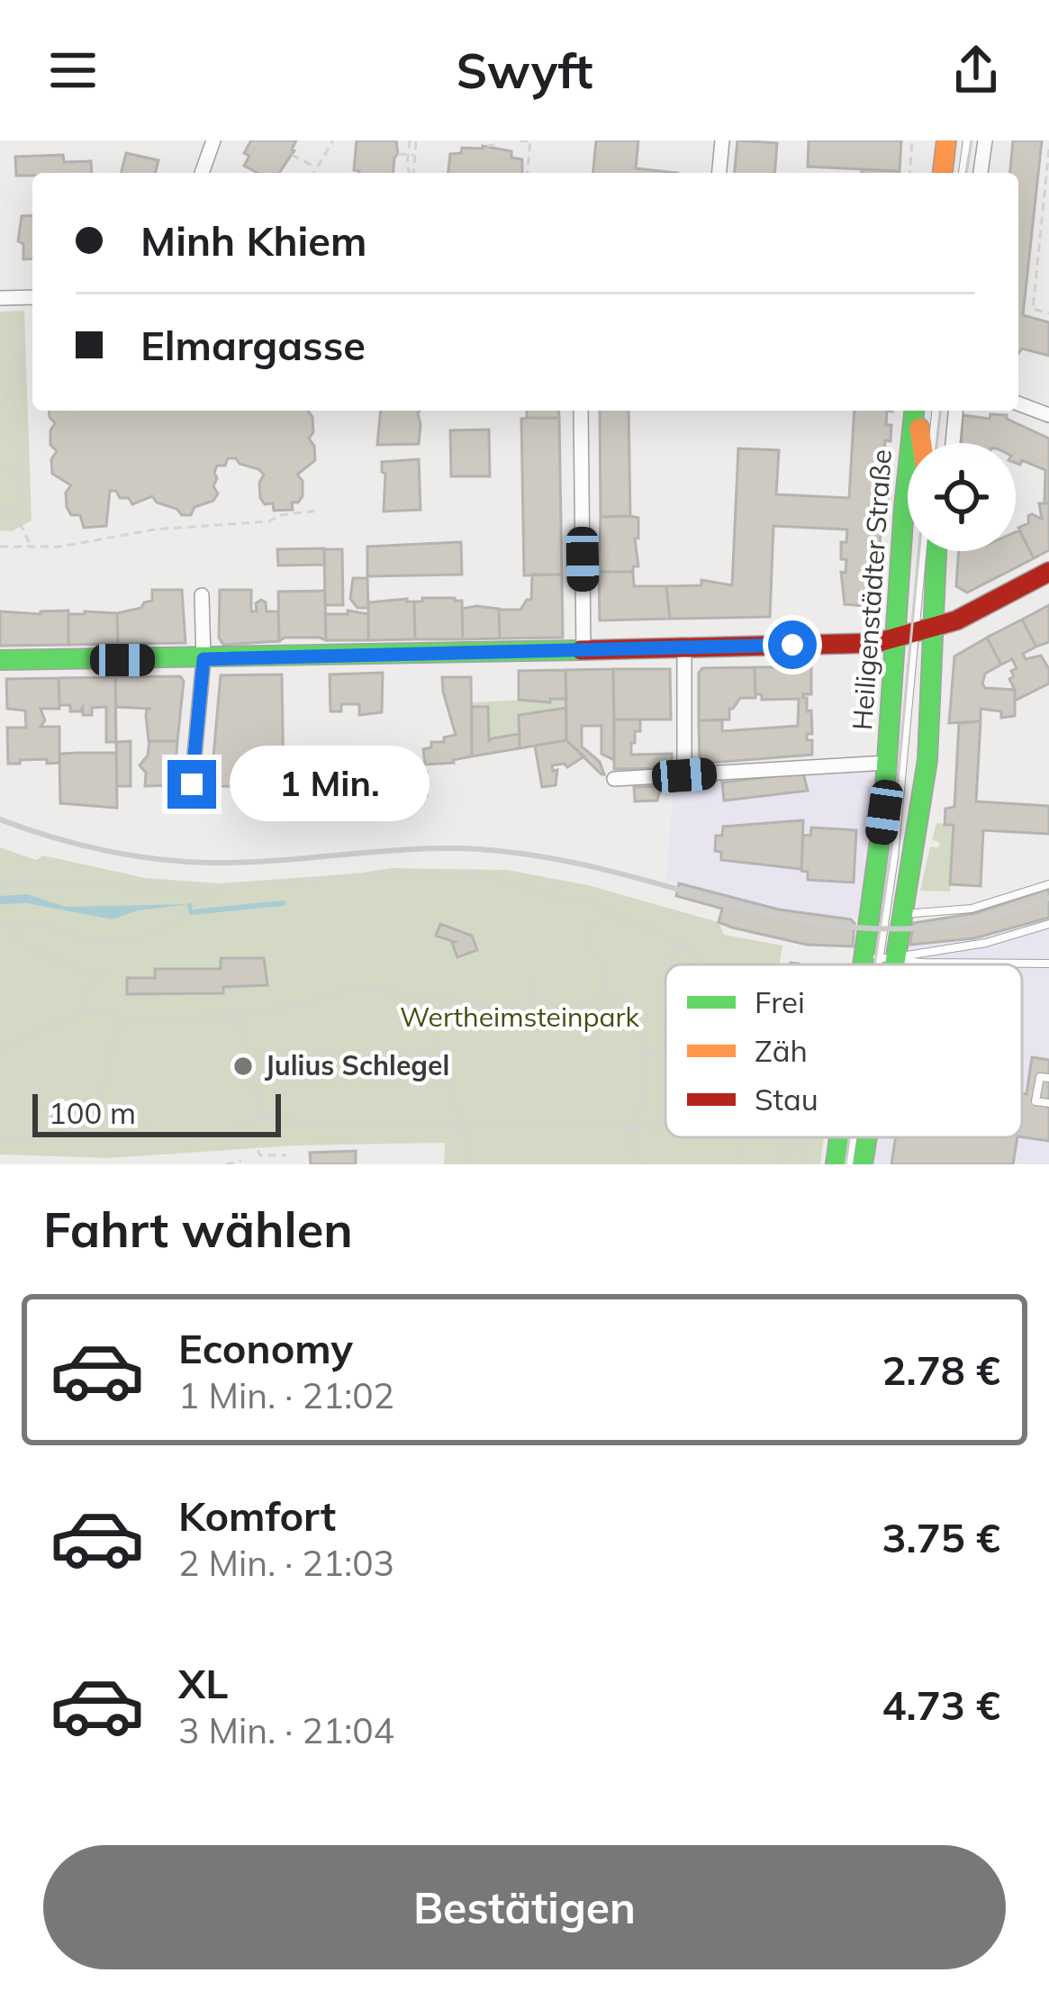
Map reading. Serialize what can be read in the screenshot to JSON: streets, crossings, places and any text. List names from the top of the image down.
{
  "streets": {
    "main road": ["Heiligenstädter Straße"]
  },
  "parks": ["Wertheimsteinpark"],
  "places": ["Julius Schlegel"],
  "legend": ["Frei", "Zäh", "Stau"],
  "scale_bar": "100 m",
  "page": {
    "header": "Swyft",
    "banner": ["Minh Khiem", "Elmargasse"],
    "bubble": "1 Min.",
    "scale": "100 m",
    "heading": "Fahrt wählen",
    "list": [
      {
        "name": "Economy",
        "note": "1 Min. · 21:02",
        "value": "2.78 €"
      },
      {
        "name": "Komfort",
        "note": "2 Min. · 21:03",
        "value": "3.75 €"
      },
      {
        "name": "XL",
        "note": "3 Min. · 21:04",
        "value": "4.73 €"
      }
    ],
    "buttons": "Bestätigen"
  }
}
